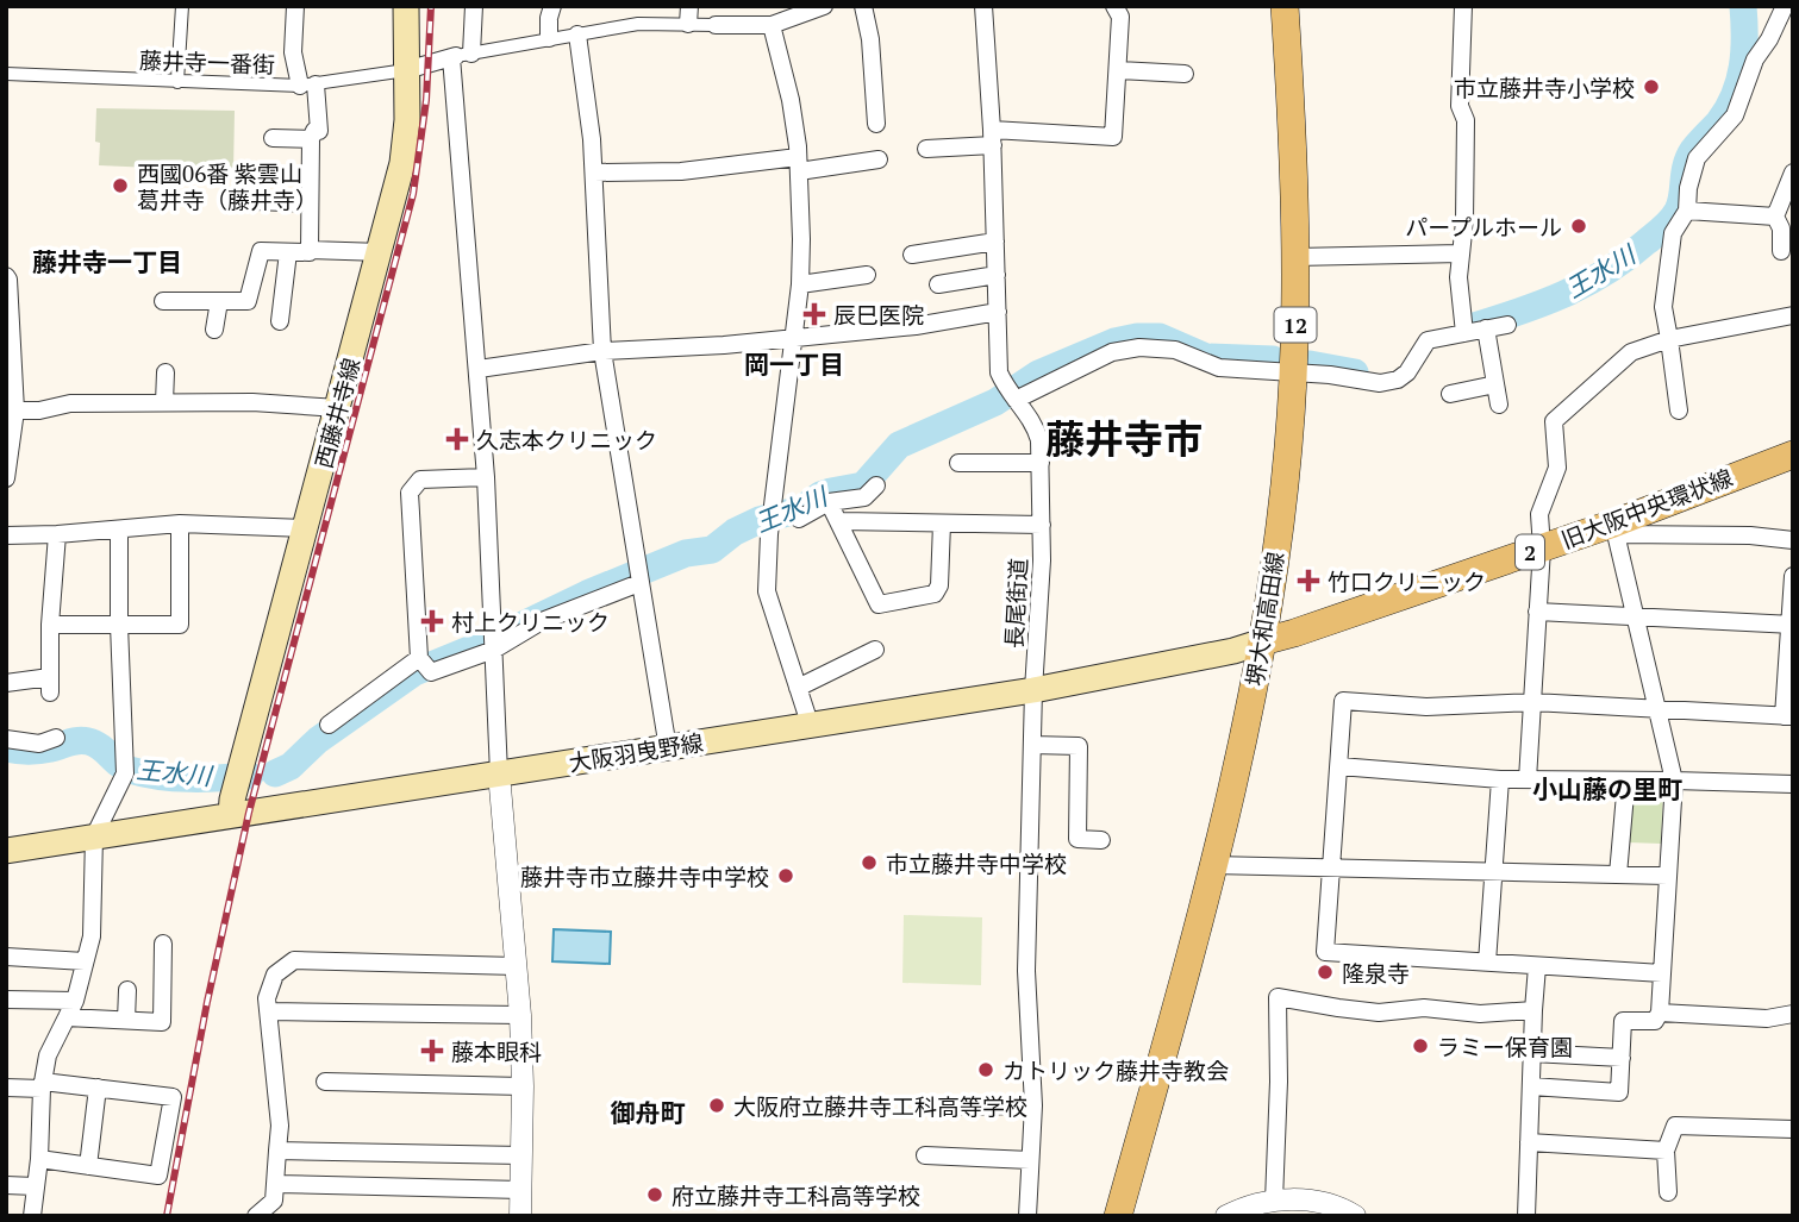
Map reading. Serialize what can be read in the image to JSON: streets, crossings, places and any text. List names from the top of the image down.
{
  "streets": {
    "main road": [
      "12",
      "西藤井寺線",
      "旧大阪中央環状線",
      "2",
      "堺大和高田線",
      "大阪羽曳野線"
    ],
    "street": ["藤井寺一番街", "長尾街道"]
  },
  "crossings": [
    ["藤井寺一番街", "西藤井寺線"],
    ["西藤井寺線", "大阪羽曳野線"],
    ["旧大阪中央環状線", "堺大和高田線"],
    ["旧大阪中央環状線", "大阪羽曳野線"],
    ["長尾街道", "大阪羽曳野線"],
    ["堺大和高田線", "大阪羽曳野線"]
  ],
  "districts": [
    "藤井寺一丁目",
    "岡一丁目",
    "藤井寺市",
    "小山藤の里町",
    "御舟町"
  ],
  "water": ["王水川"],
  "places": {
    "other": [
      "市立藤井寺小学校",
      "西國06番 紫雲山 葛井寺（藤井寺）",
      "パープルホール",
      "市立藤井寺中学校",
      "藤井寺市立藤井寺中学校",
      "隆泉寺",
      "ラミー保育園",
      "カトリック藤井寺教会",
      "大阪府立藤井寺工科高等学校",
      "府立藤井寺工科高等学校"
    ],
    "health": [
      "辰巳医院",
      "久志本クリニック",
      "竹口クリニック",
      "村上クリニック",
      "藤本眼科"
    ]
  }
}
